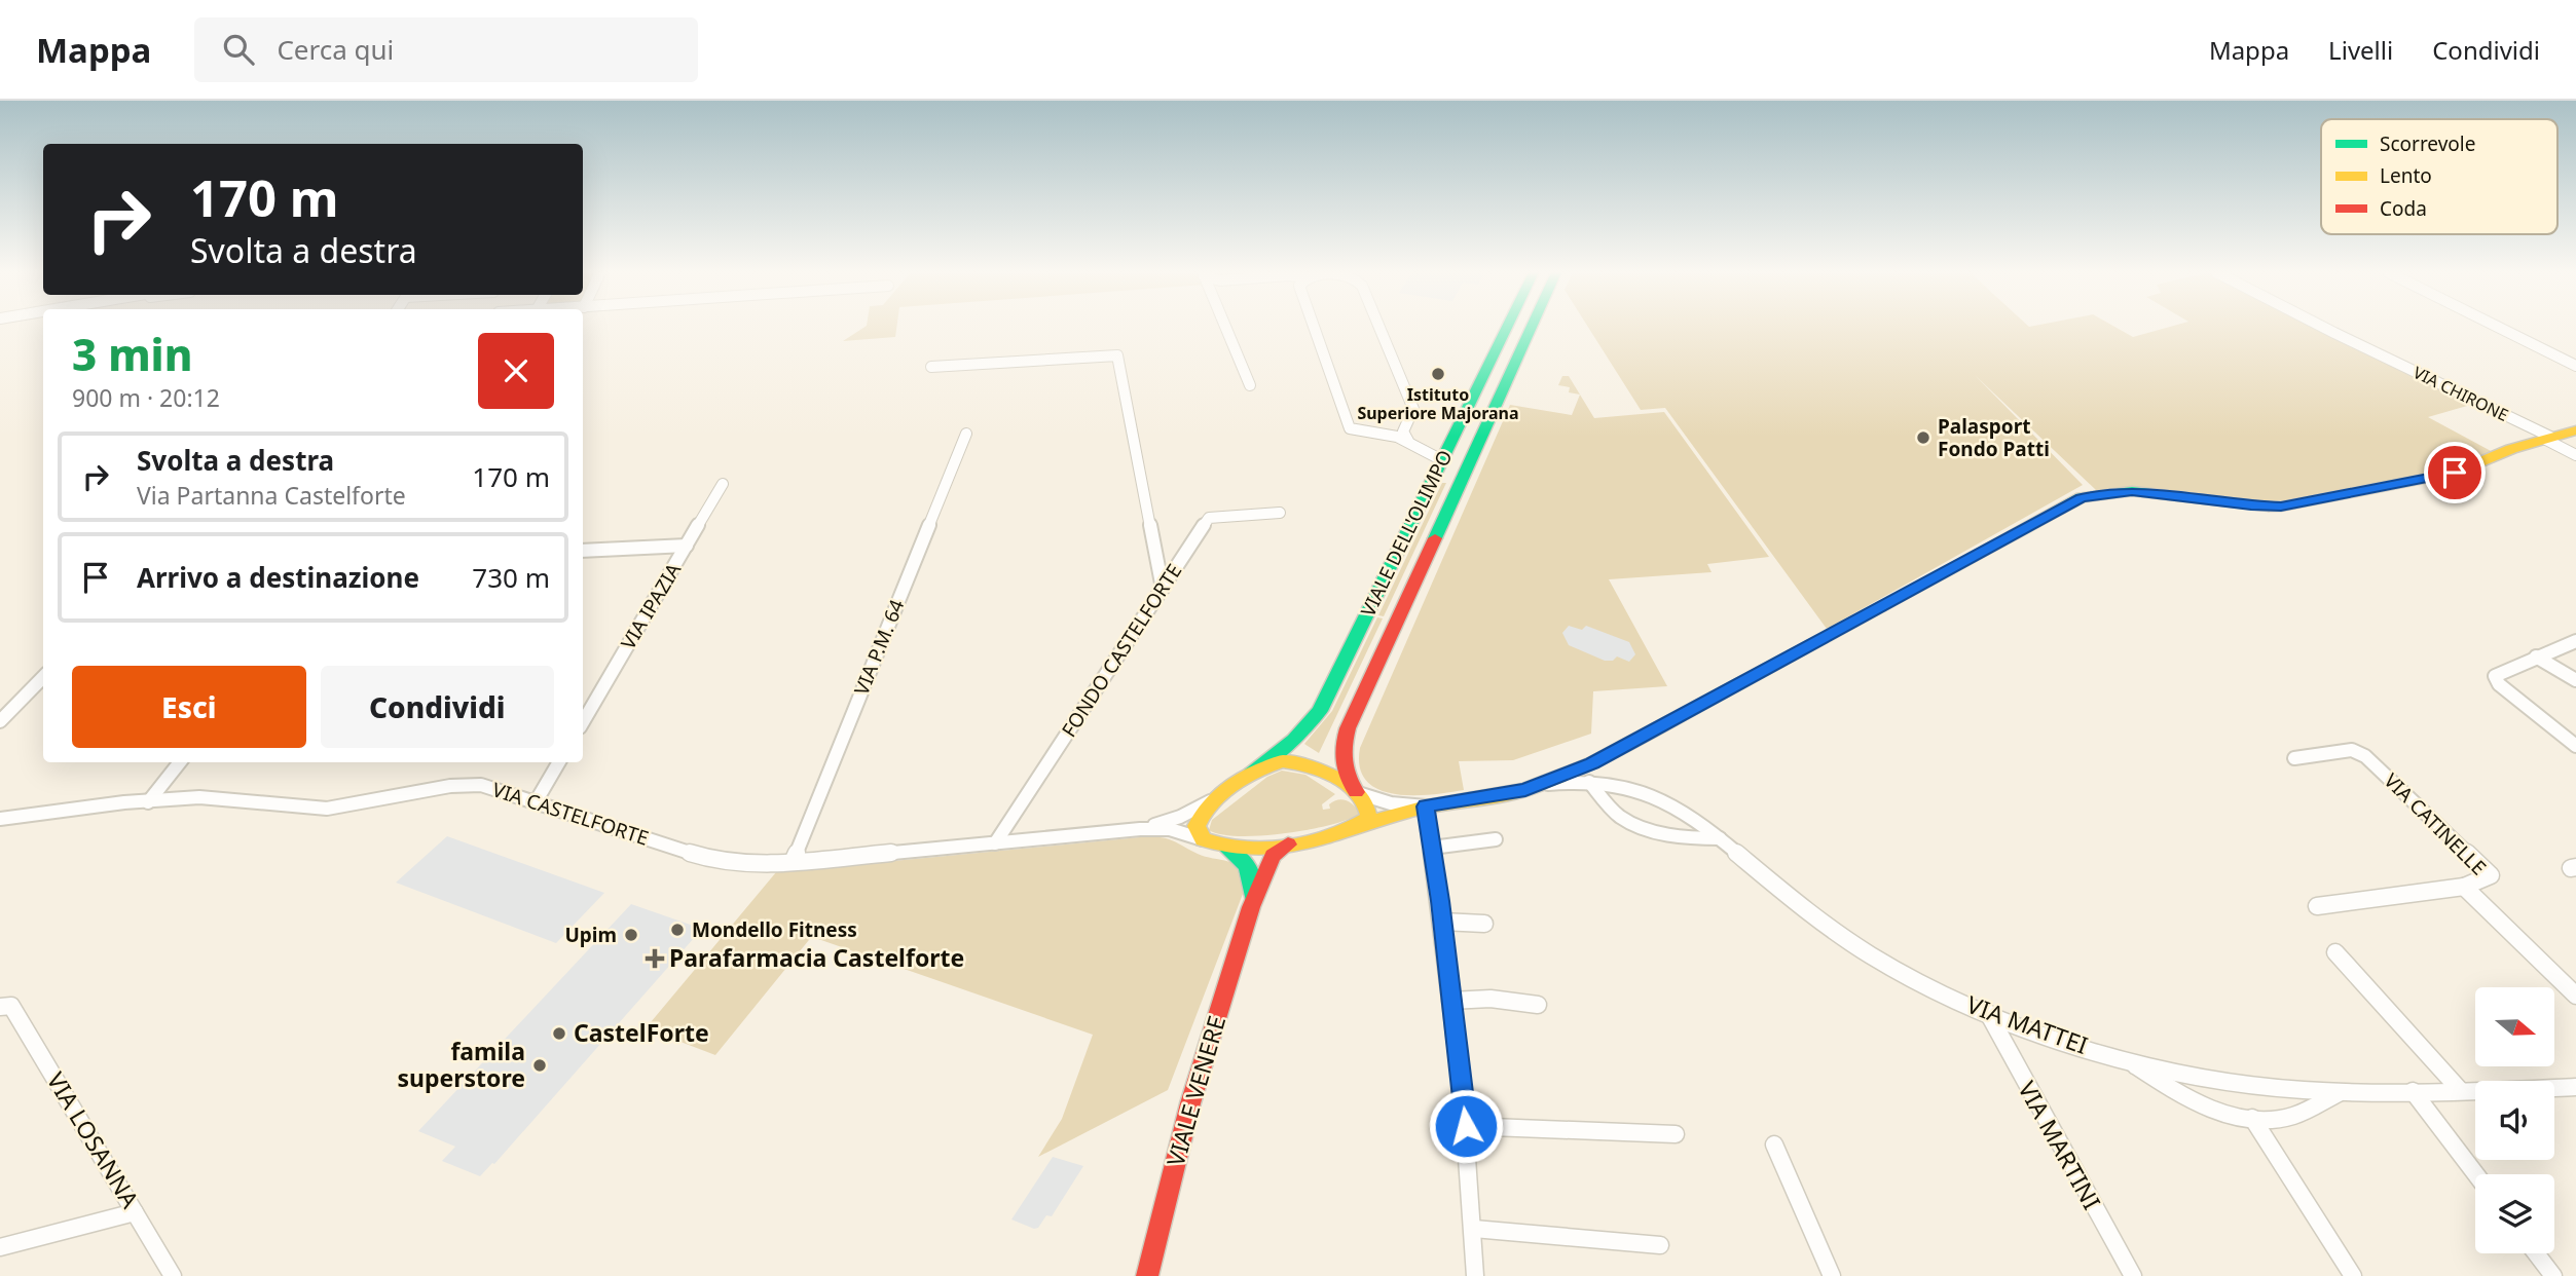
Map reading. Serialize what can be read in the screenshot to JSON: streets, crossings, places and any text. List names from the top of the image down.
{
  "streets": {
    "street": [
      "VIA CHIRONE",
      "VIALE DELL'OLIMPO",
      "VIA IPAZIA",
      "VIA P.M. 64",
      "FONDO CASTELFORTE",
      "VIA CASTELFORTE",
      "VIA CATINELLE",
      "VIA MATTEI",
      "VIALE VENERE",
      "VIA LOSANNA",
      "VIA MARTINI"
    ]
  },
  "crossings": [
    ["VIALE DELL'OLIMPO", "VIA CASTELFORTE"],
    ["VIA P.M. 64", "VIA CASTELFORTE"],
    ["FONDO CASTELFORTE", "VIA CASTELFORTE"],
    ["VIA MATTEI", "VIA MARTINI"]
  ],
  "places": {
    "other": [
      "Istituto Superiore Majorana",
      "Palasport Fondo Patti",
      "Mondello Fitness",
      "Upim",
      "CastelForte",
      "famila superstore"
    ],
    "health": ["Parafarmacia Castelforte"]
  },
  "legend": ["Scorrevole", "Lento", "Coda"],
  "north": "right",
  "page": {
    "header": "Mappa",
    "search": "Cerca qui",
    "nav": ["Mappa", "Livelli", "Condividi"],
    "turn": ["170 m", "Svolta a destra"],
    "heading": ["3 min", "900 m · 20:12"],
    "list": [
      {
        "name": "Svolta a destra",
        "note": "Via Partanna Castelforte",
        "value": "170 m"
      },
      {
        "name": "Arrivo a destinazione",
        "value": "730 m"
      }
    ],
    "buttons": ["Esci", "Condividi"]
  }
}
